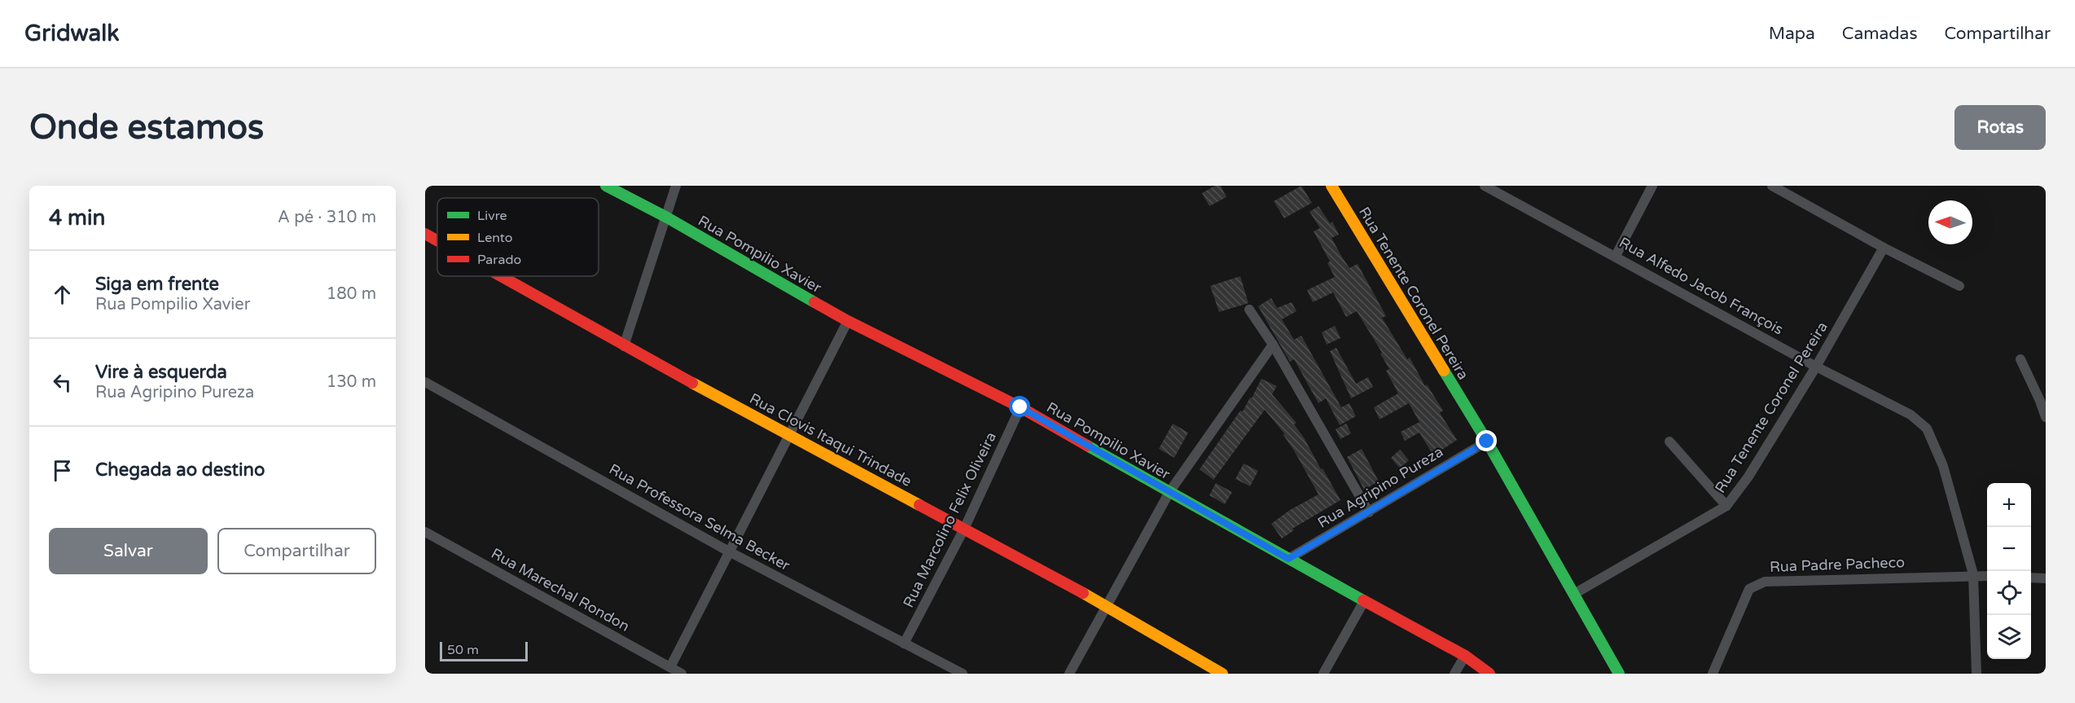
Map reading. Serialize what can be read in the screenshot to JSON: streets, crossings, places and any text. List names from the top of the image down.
{
  "streets": {
    "street": [
      "Rua Pompilio Xavier",
      "Rua Alfedo Jacob François",
      "Rua Tenente Coronel Pereira",
      "Rua Clovis Itaqui Trindade",
      "Rua Agripino Pureza",
      "Rua Professora Selma Becker",
      "Rua Marcolino Felix Oliveira",
      "Rua Padre Pacheco",
      "Rua Marechal Rondon"
    ]
  },
  "crossings": [
    ["Rua Pompilio Xavier", "Rua Agripino Pureza"],
    ["Rua Pompilio Xavier", "Rua Marcolino Felix Oliveira"],
    ["Rua Alfedo Jacob François", "Rua Tenente Coronel Pereira"],
    ["Rua Alfedo Jacob François", "Rua Padre Pacheco"],
    ["Rua Tenente Coronel Pereira", "Rua Agripino Pureza"],
    ["Rua Clovis Itaqui Trindade", "Rua Marcolino Felix Oliveira"],
    ["Rua Professora Selma Becker", "Rua Marcolino Felix Oliveira"]
  ],
  "legend": ["Livre", "Lento", "Parado"],
  "scale_bar": "50 m",
  "north": "left",
  "page": {
    "header": "Gridwalk",
    "nav": ["Mapa", "Camadas", "Compartilhar"],
    "buttons": [
      "Rotas",
      ["Salvar", "Compartilhar"]
    ],
    "title": "Onde estamos",
    "heading": ["4 min", "A pé · 310 m"],
    "list": [
      ["Siga em frente", "Rua Pompilio Xavier", "180 m"],
      ["Vire à esquerda", "Rua Agripino Pureza", "130 m"],
      "Chegada ao destino"
    ],
    "map_buttons": ["+", "−"],
    "scale": "50 m"
  }
}
